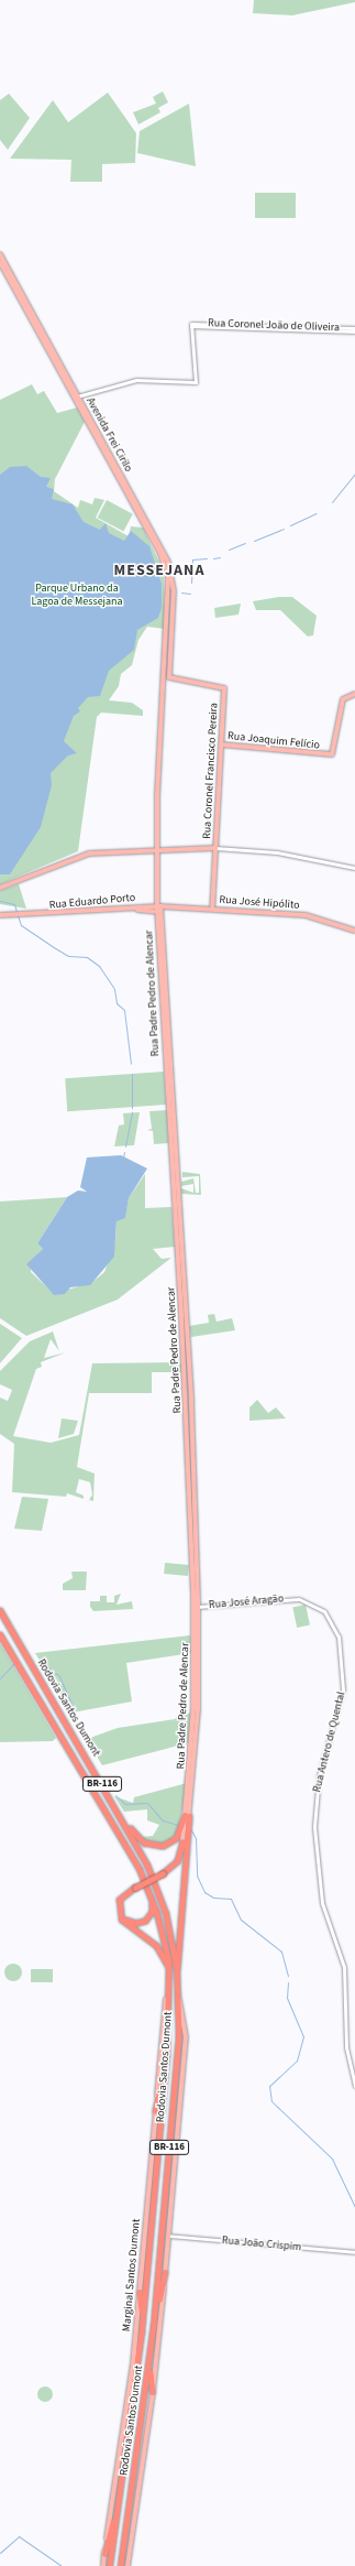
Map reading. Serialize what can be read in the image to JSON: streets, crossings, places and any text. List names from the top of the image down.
{
  "streets": {
    "highway": ["Rodovia Santos Dumont", "BR-116"],
    "main road": [
      "Avenida Frei Cirilo",
      "Rua Joaquim Felício",
      "Rua Coronel Francisco Pereira",
      "Rua Eduardo Porto",
      "Rua José Hipólito",
      "Rua Padre Pedro de Alencar",
      "Marginal Santos Dumont"
    ],
    "street": [
      "Rua Coronel João de Oliveira",
      "Rua José Aragão",
      "Rua Antero de Quental",
      "Rua João Crispim"
    ]
  },
  "crossings": [
    ["Avenida Frei Cirilo", "Rua Coronel Francisco Pereira"],
    ["Avenida Frei Cirilo", "Rua Padre Pedro de Alencar"],
    ["Rua Joaquim Felício", "Rua Coronel Francisco Pereira"],
    ["Rua Coronel Francisco Pereira", "Rua José Hipólito"],
    ["Rua Coronel Francisco Pereira", "Rua Padre Pedro de Alencar"],
    ["Rua Eduardo Porto", "Rua José Hipólito"],
    ["Rua Eduardo Porto", "Rua Padre Pedro de Alencar"],
    ["Rua José Hipólito", "Rua Padre Pedro de Alencar"],
    ["Rua Padre Pedro de Alencar", "Rua José Aragão"],
    ["Rua José Aragão", "Rua Antero de Quental"],
    ["Rodovia Santos Dumont", "BR-116"],
    ["Rodovia Santos Dumont", "Marginal Santos Dumont"],
    ["BR-116", "Rua João Crispim"]
  ],
  "districts": ["MESSEJANA"],
  "parks": ["Parque Urbano da Lagoa de Messejana"]
}
